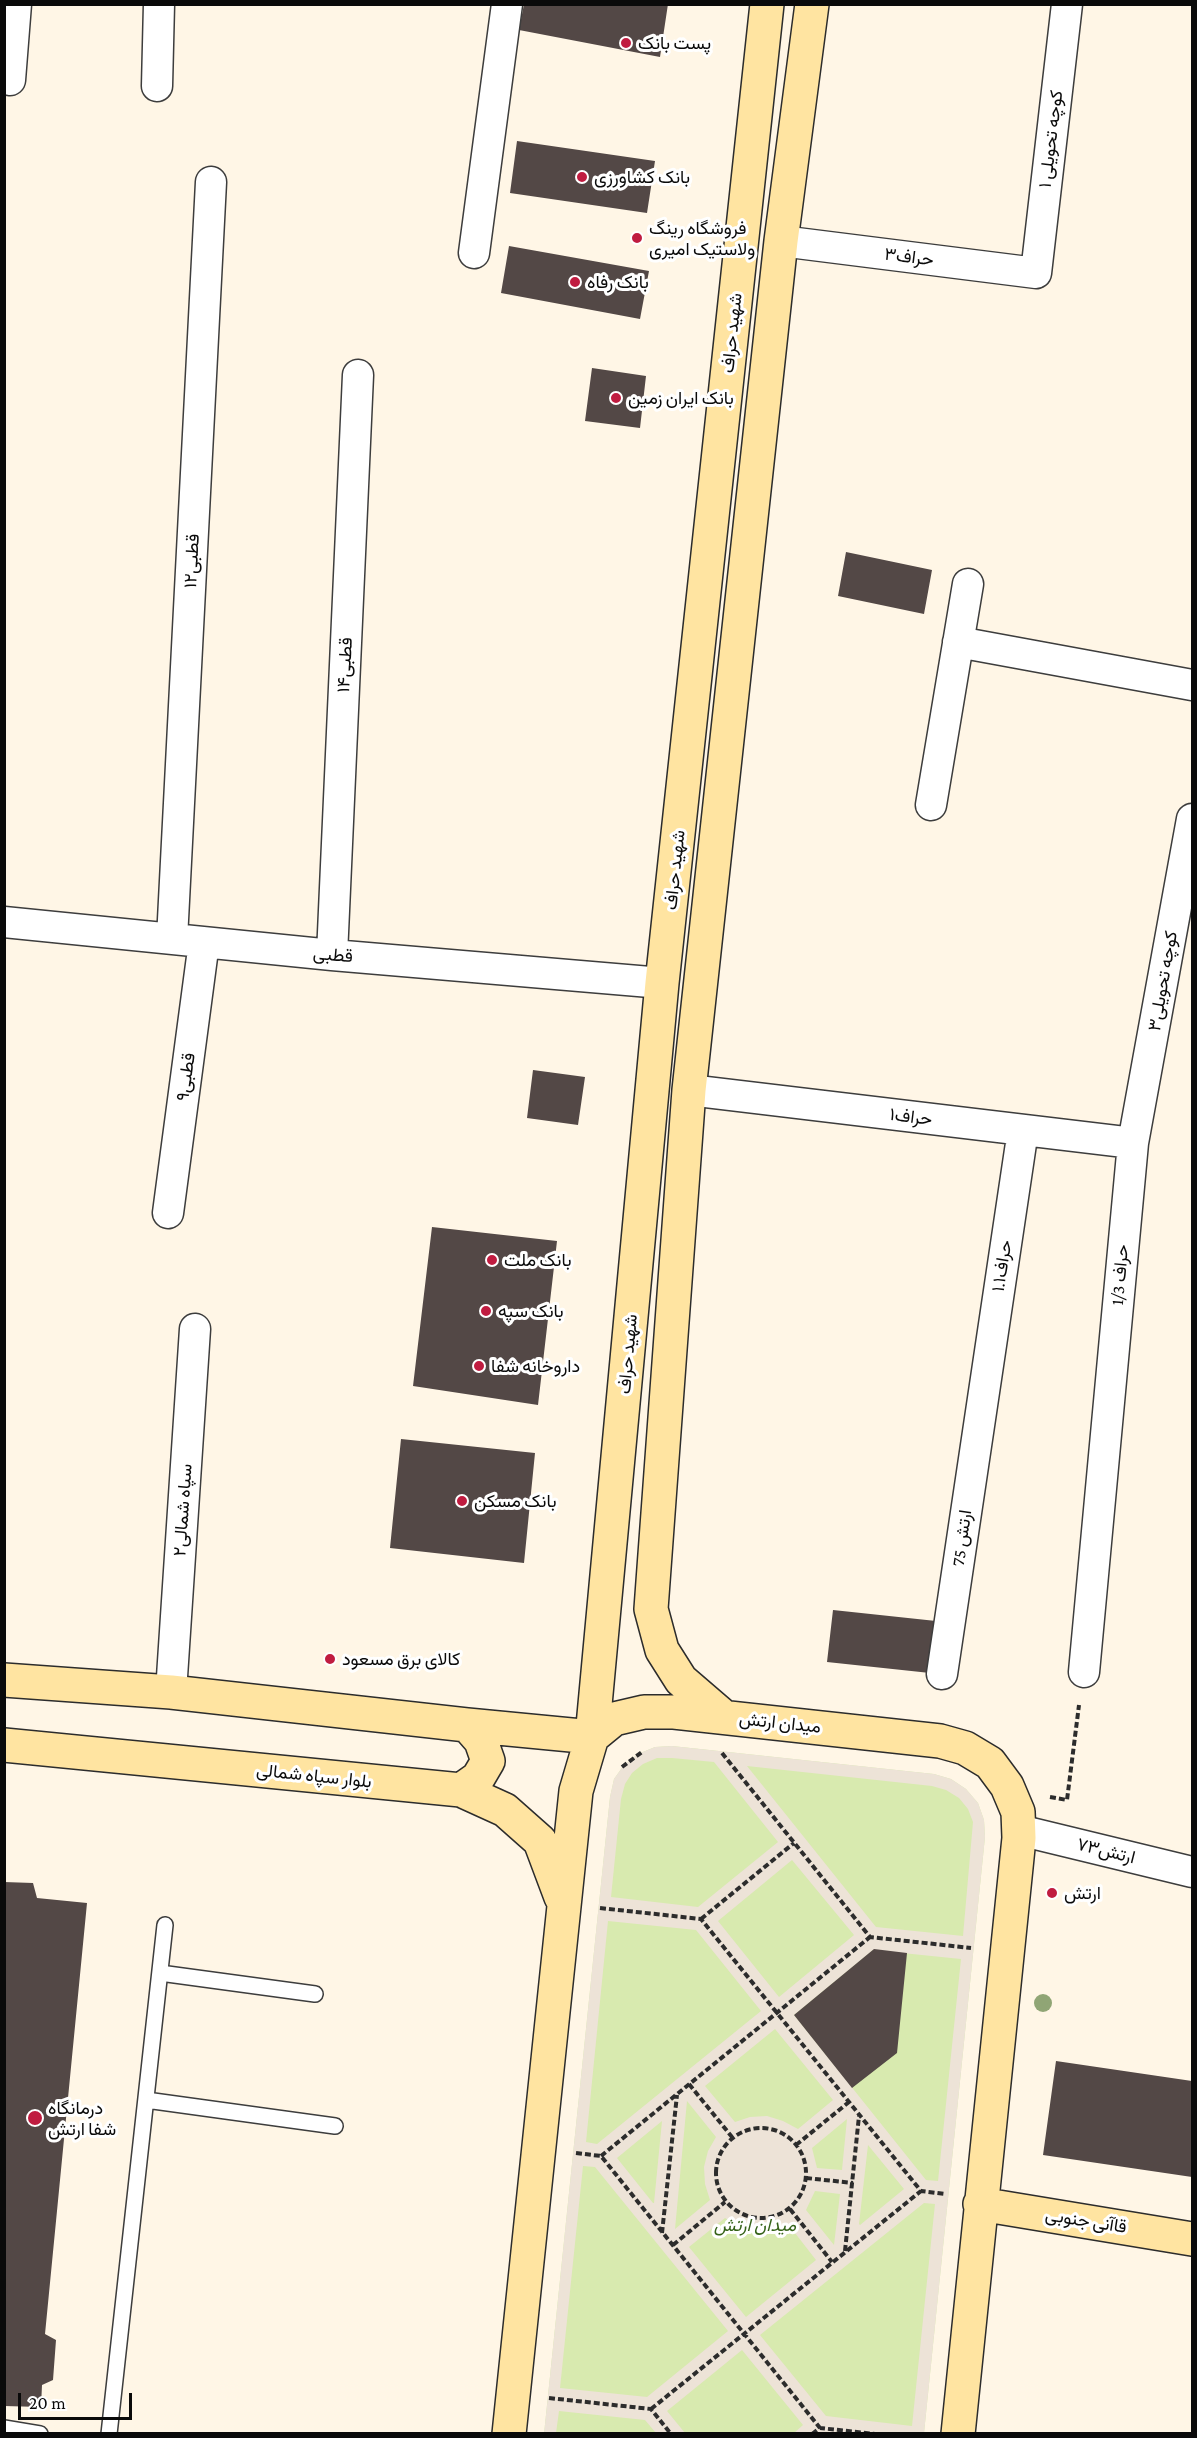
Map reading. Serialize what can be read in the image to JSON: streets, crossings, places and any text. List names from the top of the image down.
{
  "streets": {
    "main road": [
      "شهید حراف",
      "میدان ارتش",
      "بلوار سپاه شمالی",
      "قاآنی جنوبی"
    ],
    "street": [
      "کوچه تحویلی ۱",
      "۳حراف",
      "قطبی۱۲",
      "قطبی۱۴",
      "قطبی",
      "کوچه تحویلی۳",
      "قطبی۹",
      "حراف۱",
      "حراف۱.۱",
      "1/3 حراف",
      "سپاه شمالی۲",
      "75 ارتش",
      "ارتش۷۳"
    ]
  },
  "crossings": [
    ["کوچه تحویلی ۱", "۳حراف"],
    ["شهید حراف", "قطبی"],
    ["شهید حراف", "میدان ارتش"],
    ["قطبی۱۲", "قطبی"],
    ["قطبی۱۴", "قطبی"],
    ["قطبی", "قطبی۹"],
    ["کوچه تحویلی۳", "حراف۱"],
    ["کوچه تحویلی۳", "1/3 حراف"],
    ["حراف۱", "حراف۱.۱"],
    ["حراف۱", "1/3 حراف"],
    ["حراف۱.۱", "75 ارتش"],
    ["میدان ارتش", "ارتش۷۳"],
    ["میدان ارتش", "قاآنی جنوبی"]
  ],
  "parks": ["میدان ارتش"],
  "places": [
    "پست بانک",
    "بانک کشاورزی",
    "فروشگاه رینگ ولاستیک امیری",
    "بانک رفاه",
    "بانک ایران زمین",
    "بانک ملت",
    "بانک سپه",
    "داروخانه شفا",
    "بانک مسکن",
    "کالای برق مسعود",
    "ارتش",
    "درمانگاه شفا ارتش"
  ],
  "scale_bar": "20 m"
}
